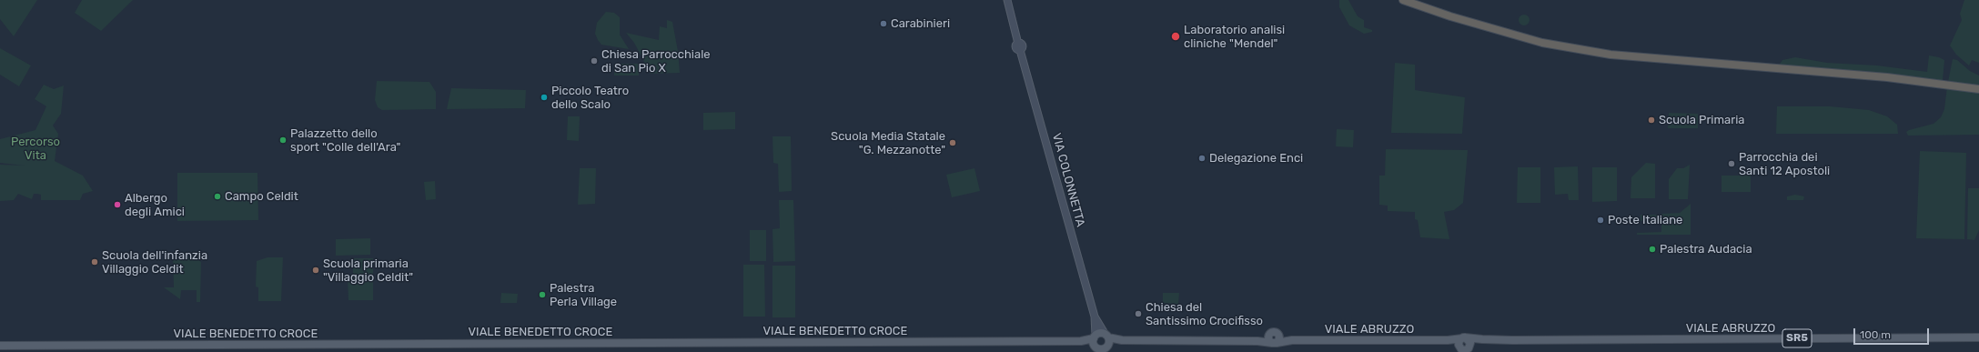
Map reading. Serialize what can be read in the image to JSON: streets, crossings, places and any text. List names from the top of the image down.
{
  "streets": {
    "main road": [
      "VIA COLONNETTA",
      "VIALE ABRUZZO",
      "VIALE BENEDETTO CROCE",
      "SR5"
    ]
  },
  "crossings": [
    ["VIALE ABRUZZO", "SR5"],
    ["VIALE BENEDETTO CROCE", "SR5"]
  ],
  "parks": ["Percorso Vita"],
  "places": [
    "Carabinieri",
    "Laboratorio analisi cliniche \"Mendel\"",
    "Chiesa Parrocchiale di San Pio X",
    "Piccolo Teatro dello Scalo",
    "Scuola Primaria",
    "Palazzetto dello sport \"Colle dell'Ara\"",
    "Scuola Media Statale \"G. Mezzanotte\"",
    "Delegazione Enci",
    "Parrocchia dei Santi 12 Apostoli",
    "Campo Celdit",
    "Albergo degli Amici",
    "Poste Italiane",
    "Palestra Audacia",
    "Scuola dell'infanzia Villaggio Celdit",
    "Scuola primaria \"Villaggio Celdit\"",
    "Palestra Perla Village",
    "Chiesa del Santissimo Crocifisso"
  ],
  "scale_bar": "100 m"
}
